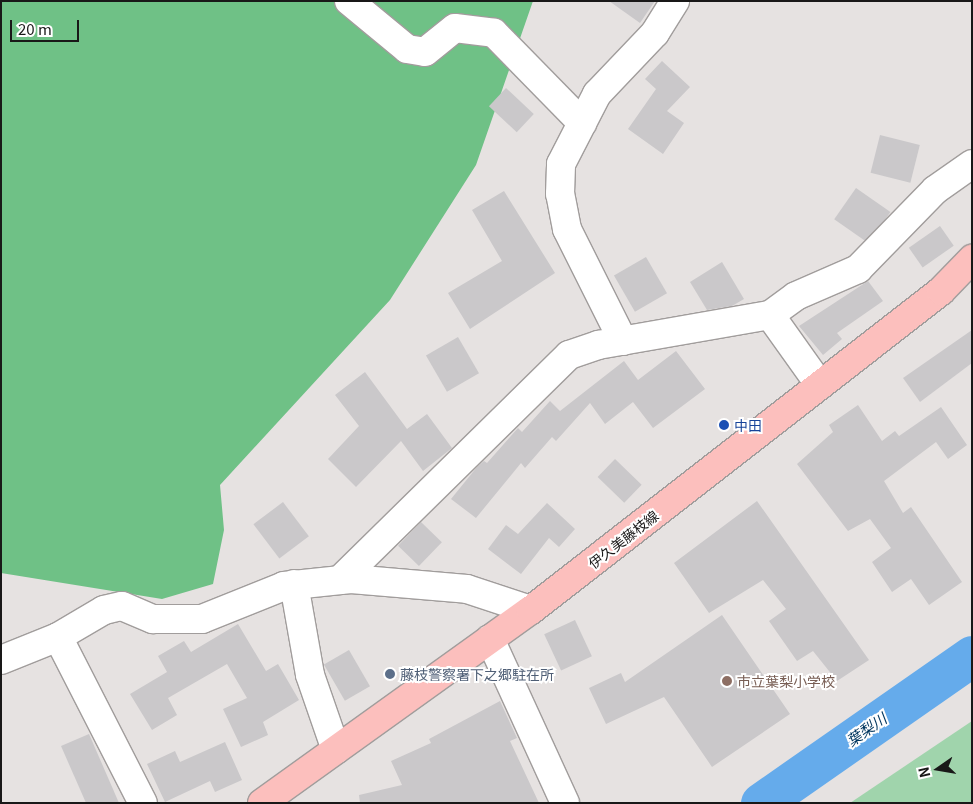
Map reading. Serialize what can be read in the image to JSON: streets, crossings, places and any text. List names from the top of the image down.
{
  "streets": {
    "main road": ["伊久美藤枝線"]
  },
  "water": ["葉梨川"],
  "places": ["中田", "藤枝警察署下之郷駐在所", "市立葉梨小学校"],
  "scale_bar": "20 m",
  "north": "left"
}
